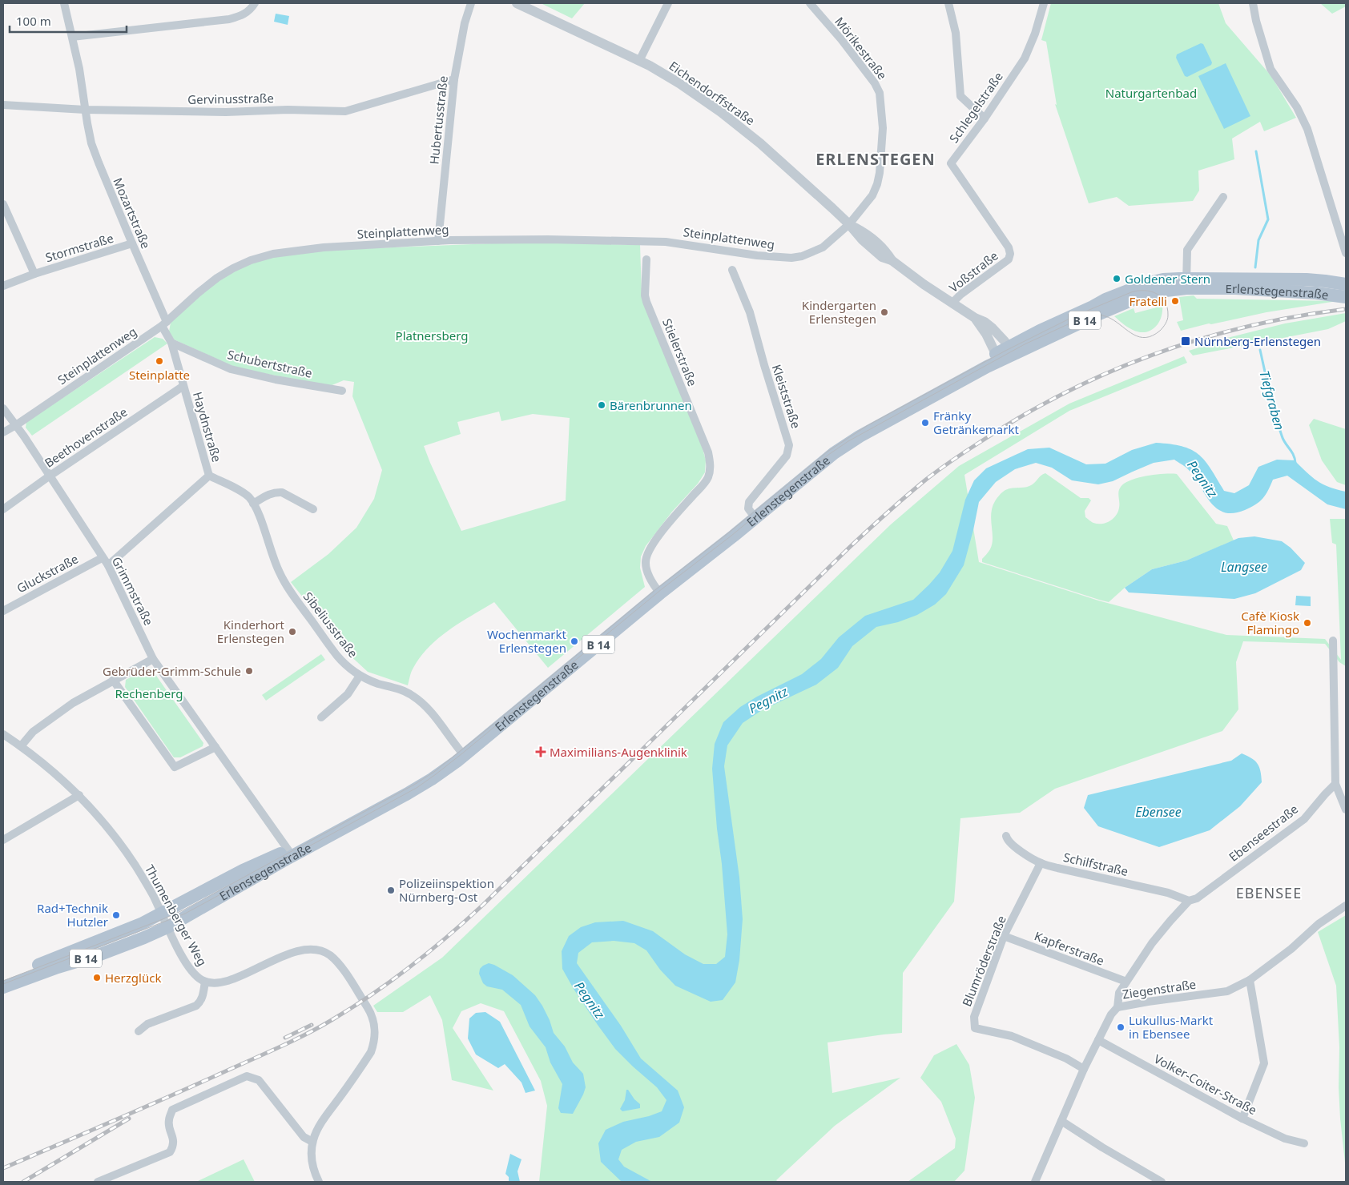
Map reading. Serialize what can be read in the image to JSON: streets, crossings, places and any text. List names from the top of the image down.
{
  "streets": {
    "main road": ["Erlenstegenstraße", "B 14"],
    "street": [
      "Mörikestraße",
      "Eichendorffstraße",
      "Gervinusstraße",
      "Schlegelstraße",
      "Hubertusstraße",
      "Mozartstraße",
      "Steinplattenweg",
      "Stormstraße",
      "Voßstraße",
      "Stielerstraße",
      "Schubertstraße",
      "Kleiststraße",
      "Haydnstraße",
      "Beethovenstraße",
      "Gluckstraße",
      "Grimmstraße",
      "Sibeliusstraße",
      "Ebenseestraße",
      "Schilfstraße",
      "Thumenberger Weg",
      "Kapferstraße",
      "Blumröderstraße",
      "Ziegenstraße",
      "Volker-Coiter-Straße"
    ]
  },
  "crossings": [
    ["Mörikestraße", "Eichendorffstraße"],
    ["Mörikestraße", "Steinplattenweg"],
    ["Eichendorffstraße", "Steinplattenweg"],
    ["Eichendorffstraße", "Voßstraße"],
    ["Eichendorffstraße", "Erlenstegenstraße"],
    ["Gervinusstraße", "Hubertusstraße"],
    ["Gervinusstraße", "Mozartstraße"],
    ["Schlegelstraße", "Voßstraße"],
    ["Hubertusstraße", "Steinplattenweg"],
    ["Mozartstraße", "Steinplattenweg"],
    ["Mozartstraße", "Stormstraße"],
    ["Mozartstraße", "Haydnstraße"],
    ["Steinplattenweg", "Haydnstraße"],
    ["Steinplattenweg", "Grimmstraße"],
    ["Erlenstegenstraße", "B 14"],
    ["Erlenstegenstraße", "Stielerstraße"],
    ["Erlenstegenstraße", "Kleiststraße"],
    ["Erlenstegenstraße", "Grimmstraße"],
    ["Erlenstegenstraße", "Sibeliusstraße"],
    ["Erlenstegenstraße", "Thumenberger Weg"],
    ["B 14", "Thumenberger Weg"],
    ["Schubertstraße", "Haydnstraße"],
    ["Haydnstraße", "Beethovenstraße"],
    ["Haydnstraße", "Grimmstraße"],
    ["Haydnstraße", "Sibeliusstraße"],
    ["Beethovenstraße", "Grimmstraße"],
    ["Gluckstraße", "Grimmstraße"],
    ["Ebenseestraße", "Schilfstraße"],
    ["Ebenseestraße", "Kapferstraße"],
    ["Ebenseestraße", "Ziegenstraße"],
    ["Schilfstraße", "Blumröderstraße"],
    ["Kapferstraße", "Blumröderstraße"],
    ["Blumröderstraße", "Ziegenstraße"],
    ["Ziegenstraße", "Volker-Coiter-Straße"]
  ],
  "districts": ["ERLENSTEGEN", "EBENSEE"],
  "water": [
    "Tiefgraben",
    "Pegnitz",
    "Langsee",
    "Ebensee"
  ],
  "parks": ["Naturgartenbad", "Platnersberg", "Rechenberg"],
  "places": {
    "other": [
      "Goldener Stern",
      "Fratelli",
      "Kindergarten Erlenstegen",
      "Steinplatte",
      "Bärenbrunnen",
      "Fränky Getränkemarkt",
      "Cafè Kiosk Flamingo",
      "Kinderhort Erlenstegen",
      "Wochenmarkt Erlenstegen",
      "Gebrüder-Grimm-Schule",
      "Polizeiinspektion Nürnberg-Ost",
      "Rad+Technik Hutzler",
      "Herzglück",
      "Lukullus-Markt in Ebensee"
    ],
    "transit": ["Nürnberg-Erlenstegen"],
    "health": ["Maximilians-Augenklinik"]
  },
  "scale_bar": "100 m"
}
